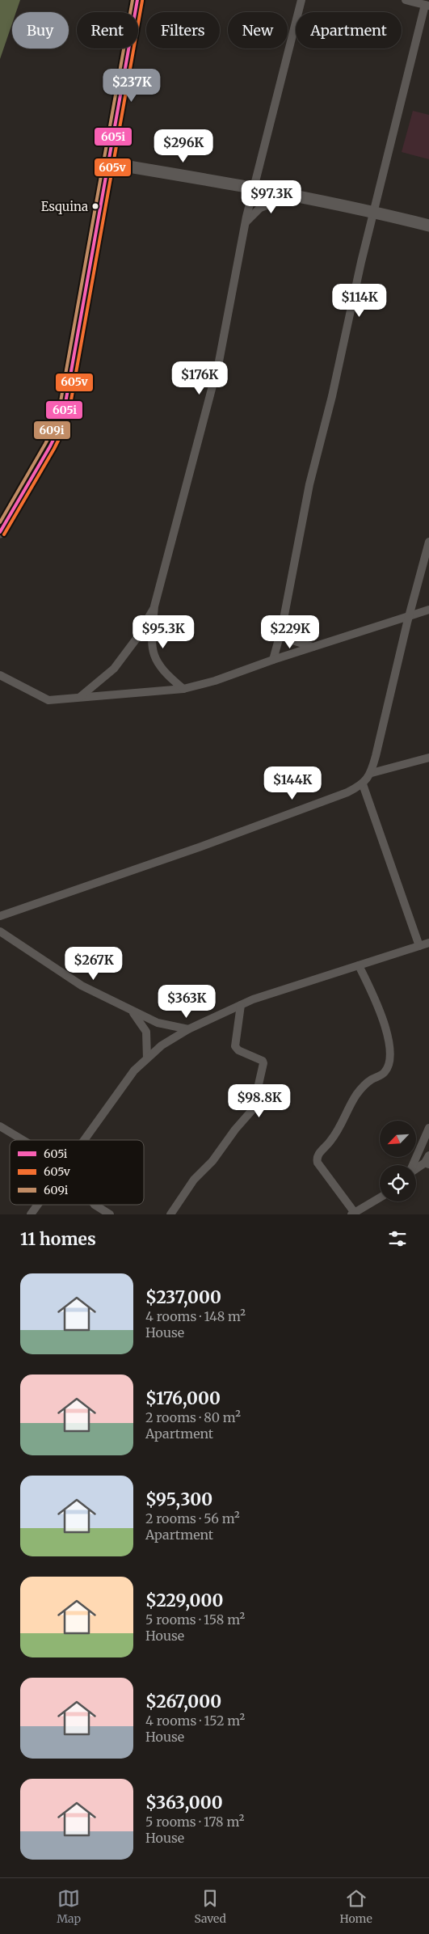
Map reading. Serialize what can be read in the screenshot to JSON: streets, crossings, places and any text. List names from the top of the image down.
{
  "places": ["Esquina"],
  "lines": ["transit line 605i", "transit line 609i", "transit line 605v"],
  "legend": ["605i", "605v", "609i"],
  "north": "bottom left",
  "page": {
    "chip": [
      "Buy",
      "Rent",
      "Filters",
      "New",
      "Apartment"
    ],
    "price": [
      "$237K",
      "$296K",
      "$97.3K",
      "$114K",
      "$176K",
      "$95.3K",
      "$229K",
      "$144K",
      "$267K",
      "$363K",
      "$98.8K"
    ],
    "heading": "11 homes",
    "list": [
      {
        "name": "$237,000",
        "note": "4 rooms · 148 m² · House"
      },
      {
        "name": "$176,000",
        "note": "2 rooms · 80 m² · Apartment"
      },
      {
        "name": "$95,300",
        "note": "2 rooms · 56 m² · Apartment"
      },
      {
        "name": "$229,000",
        "note": "5 rooms · 158 m² · House"
      },
      {
        "name": "$267,000",
        "note": "4 rooms · 152 m² · House"
      },
      {
        "name": "$363,000",
        "note": "5 rooms · 178 m² · House"
      }
    ],
    "tabs": ["Map", "Saved", "Home"]
  }
}
